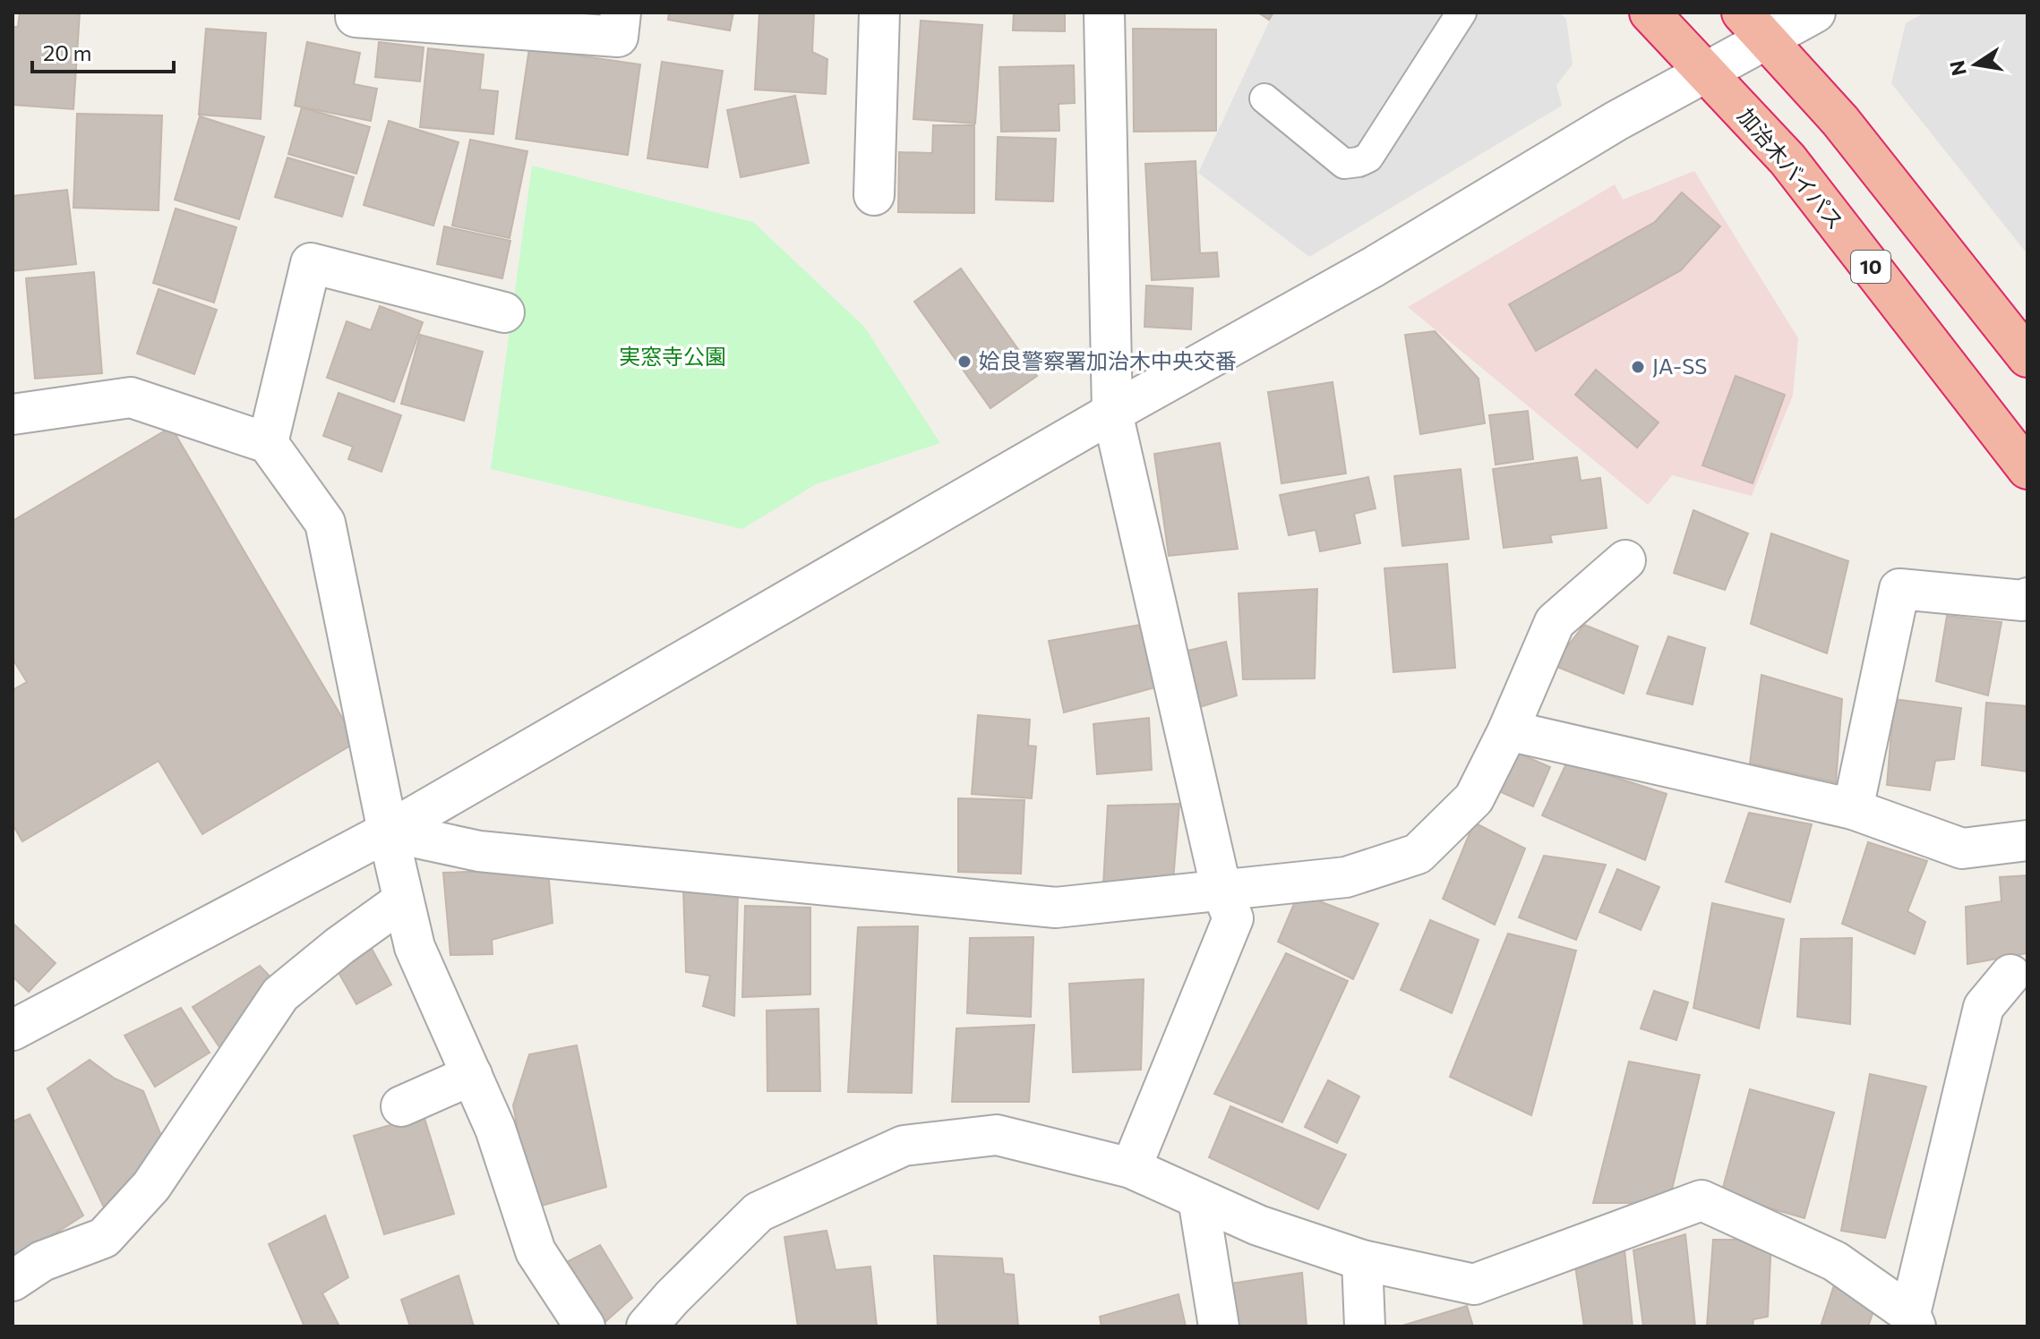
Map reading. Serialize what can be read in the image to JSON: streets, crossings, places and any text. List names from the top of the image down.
{
  "streets": {
    "highway": ["加治木バイパス", "10"]
  },
  "parks": ["実窓寺公園"],
  "places": ["姶良警察署加治木中央交番", "JA-SS"],
  "scale_bar": "20 m",
  "north": "left"
}
